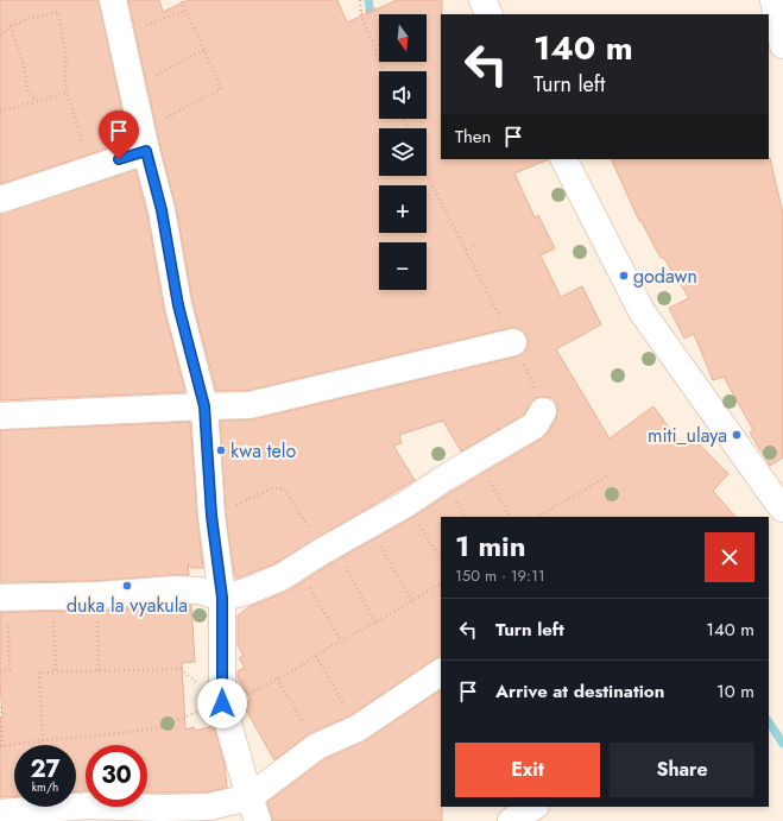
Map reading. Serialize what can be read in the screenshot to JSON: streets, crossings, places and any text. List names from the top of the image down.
{
  "places": [
    "godawn",
    "miti_ulaya",
    "kwa telo",
    "duka la vyakula"
  ],
  "north": "bottom",
  "page": {
    "map_buttons": ["+", "−"],
    "turn": ["140 m", "Turn left"],
    "then": "Then",
    "heading": ["1 min", "150 m · 19:11"],
    "list": [
      {
        "name": "Turn left",
        "value": "140 m"
      },
      {
        "name": "Arrive at destination",
        "value": "10 m"
      }
    ],
    "buttons": ["Exit", "Share"],
    "speed": "27 km/h",
    "limit": "30"
  }
}
